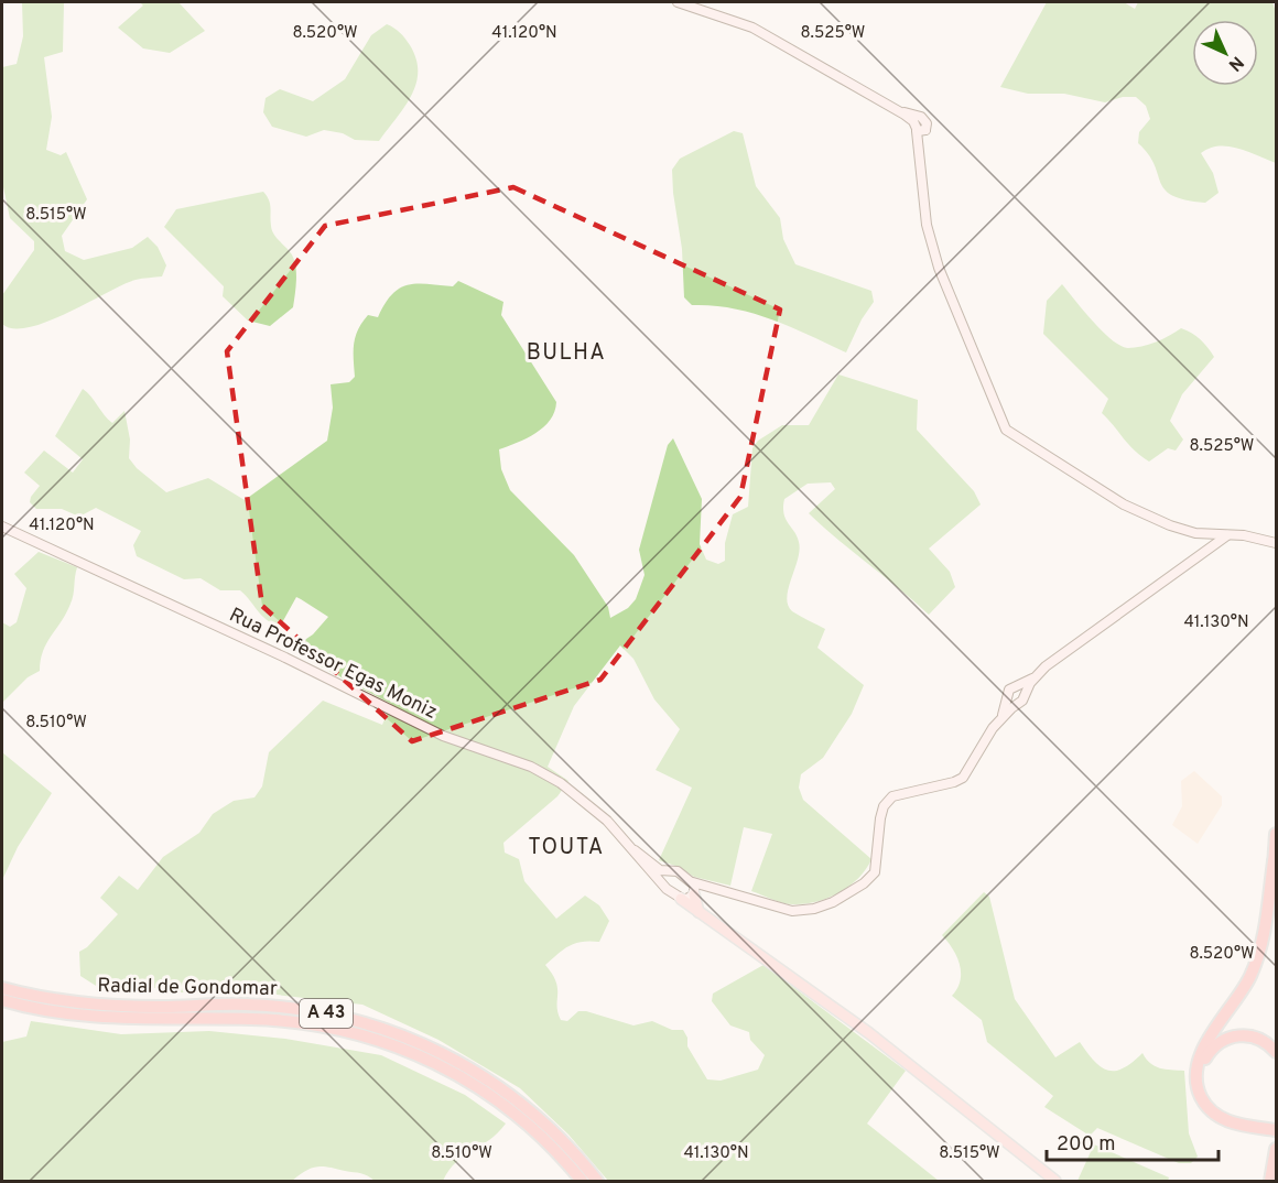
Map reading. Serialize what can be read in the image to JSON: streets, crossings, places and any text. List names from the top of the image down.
{
  "streets": {
    "highway": ["Radial de Gondomar", "A 43"],
    "main road": ["Rua Professor Egas Moniz"]
  },
  "districts": ["BULHA", "TOUTA"],
  "scale_bar": "200 m",
  "north": "bottom right",
  "coordinates": [
    "8.520°W",
    "41.120°N",
    "8.525°W",
    "8.515°W",
    "41.130°N",
    "8.510°W"
  ]
}
